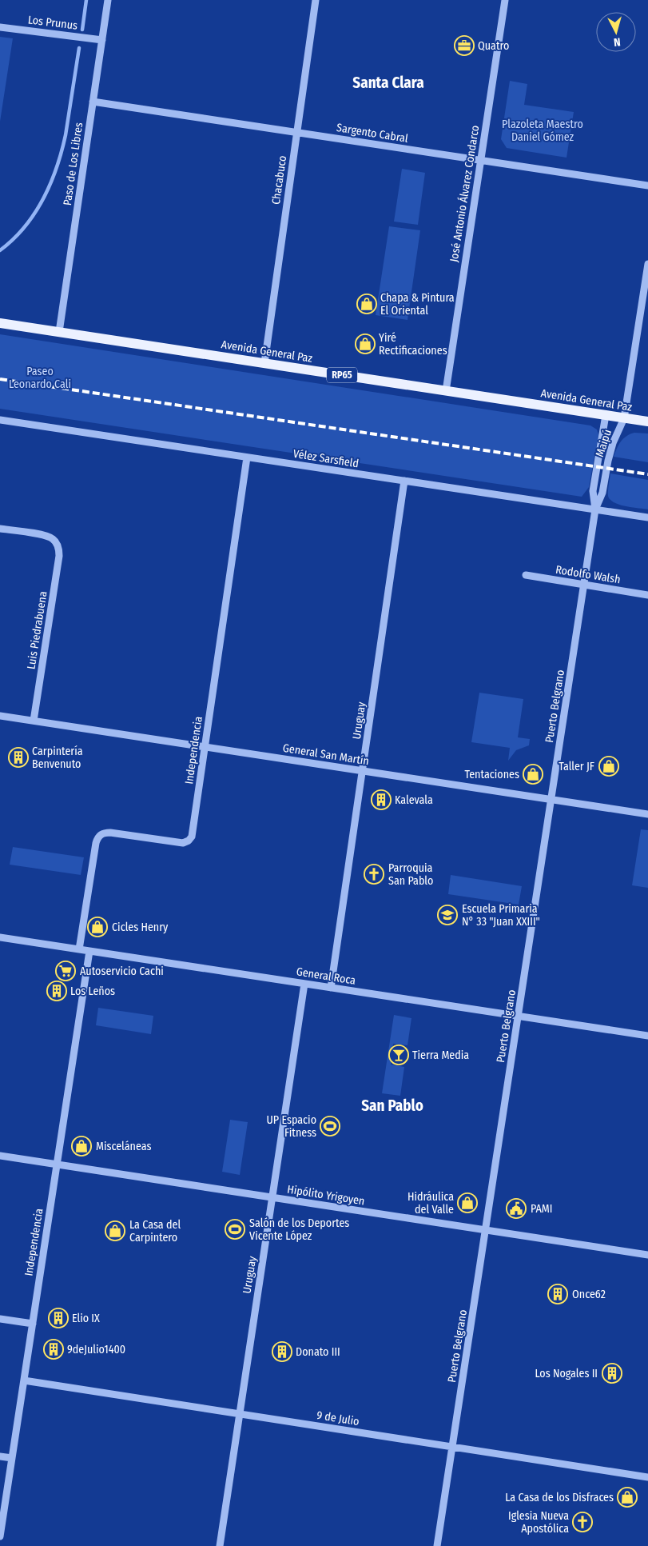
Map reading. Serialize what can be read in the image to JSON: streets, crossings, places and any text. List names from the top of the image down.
{
  "streets": {
    "main road": ["Avenida General Paz", "RP65"],
    "street": [
      "Los Prunus",
      "Sargento Cabral",
      "Paso de Los Libres",
      "Chacabuco",
      "José Antonio Álvarez Condarco",
      "Maipú",
      "Vélez Sarsfield",
      "Rodolfo Walsh",
      "Luis Piedrabuena",
      "Puerto Belgrano",
      "Uruguay",
      "Independencia",
      "General San Martín",
      "General Roca",
      "Hipólito Yrigoyen",
      "9 de Julio"
    ]
  },
  "crossings": [
    ["Los Prunus", "Paso de Los Libres"],
    ["Sargento Cabral", "Paso de Los Libres"],
    ["Sargento Cabral", "Chacabuco"],
    ["Sargento Cabral", "José Antonio Álvarez Condarco"],
    ["Paso de Los Libres", "Avenida General Paz"],
    ["Chacabuco", "Avenida General Paz"],
    ["José Antonio Álvarez Condarco", "Avenida General Paz"],
    ["Avenida General Paz", "Maipú"],
    ["Maipú", "Vélez Sarsfield"],
    ["Maipú", "Puerto Belgrano"],
    ["Vélez Sarsfield", "Puerto Belgrano"],
    ["Vélez Sarsfield", "Uruguay"],
    ["Vélez Sarsfield", "Independencia"],
    ["Rodolfo Walsh", "Puerto Belgrano"],
    ["Luis Piedrabuena", "General San Martín"],
    ["Puerto Belgrano", "General San Martín"],
    ["Puerto Belgrano", "General Roca"],
    ["Puerto Belgrano", "Hipólito Yrigoyen"],
    ["Puerto Belgrano", "9 de Julio"],
    ["Uruguay", "General San Martín"],
    ["Uruguay", "General Roca"],
    ["Uruguay", "Hipólito Yrigoyen"],
    ["Uruguay", "9 de Julio"],
    ["Independencia", "General San Martín"],
    ["Independencia", "General Roca"],
    ["Independencia", "Hipólito Yrigoyen"],
    ["Independencia", "9 de Julio"]
  ],
  "districts": ["Santa Clara", "San Pablo"],
  "parks": ["Plazoleta Maestro Daniel Gómez", "Paseo Leonardo Cali"],
  "places": {
    "office": ["Quatro"],
    "shop": [
      "Chapa & Pintura El Oriental",
      "Yiré Rectificaciones",
      "Taller JF",
      "Tentaciones",
      "Cicles Henry",
      "Misceláneas",
      "Hidráulica del Valle",
      "La Casa del Carpintero",
      "La Casa de los Disfraces"
    ],
    "building": [
      "Carpintería Benvenuto",
      "Kalevala",
      "Los Leños",
      "Once62",
      "Elio IX",
      "9deJulio1400",
      "Donato III",
      "Los Nogales II"
    ],
    "church": ["Parroquia San Pablo", "Iglesia Nueva Apostólica"],
    "school or university": ["Escuela Primaria N° 33 \"Juan XXIII\""],
    "supermarket": ["Autoservicio Cachi"],
    "bar": ["Tierra Media"],
    "sports": ["UP Espacio Fitness", "Salón de los Deportes Vicente López"],
    "public building": ["PAMI"]
  },
  "north": "bottom"
}
